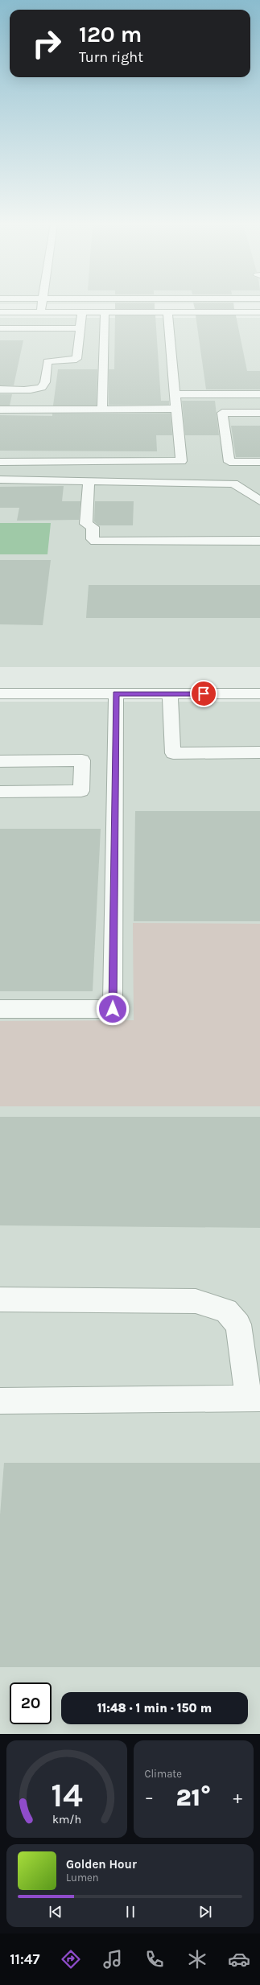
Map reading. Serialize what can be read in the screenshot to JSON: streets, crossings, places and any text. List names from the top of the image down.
{
  "page": {
    "turn": ["120 m", "Turn right"],
    "limit": "20",
    "trip": "11:48 · 1 min · 150 m",
    "tile": "Climate",
    "heat": ["−", "21°", "+"],
    "song": ["Golden Hour", "Lumen"],
    "tabs": "11:47",
    "gauge": ["14", "km/h"]
  }
}
